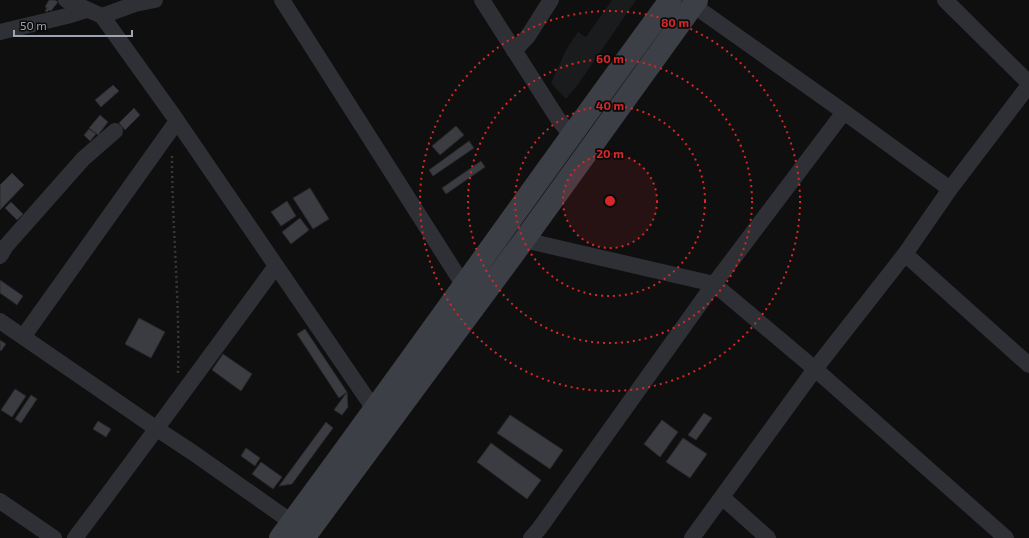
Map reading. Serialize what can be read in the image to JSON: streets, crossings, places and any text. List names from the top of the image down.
{
  "scale_bar": "50 m",
  "rings": [
    "80 m",
    "60 m",
    "40 m",
    "20 m"
  ]
}
